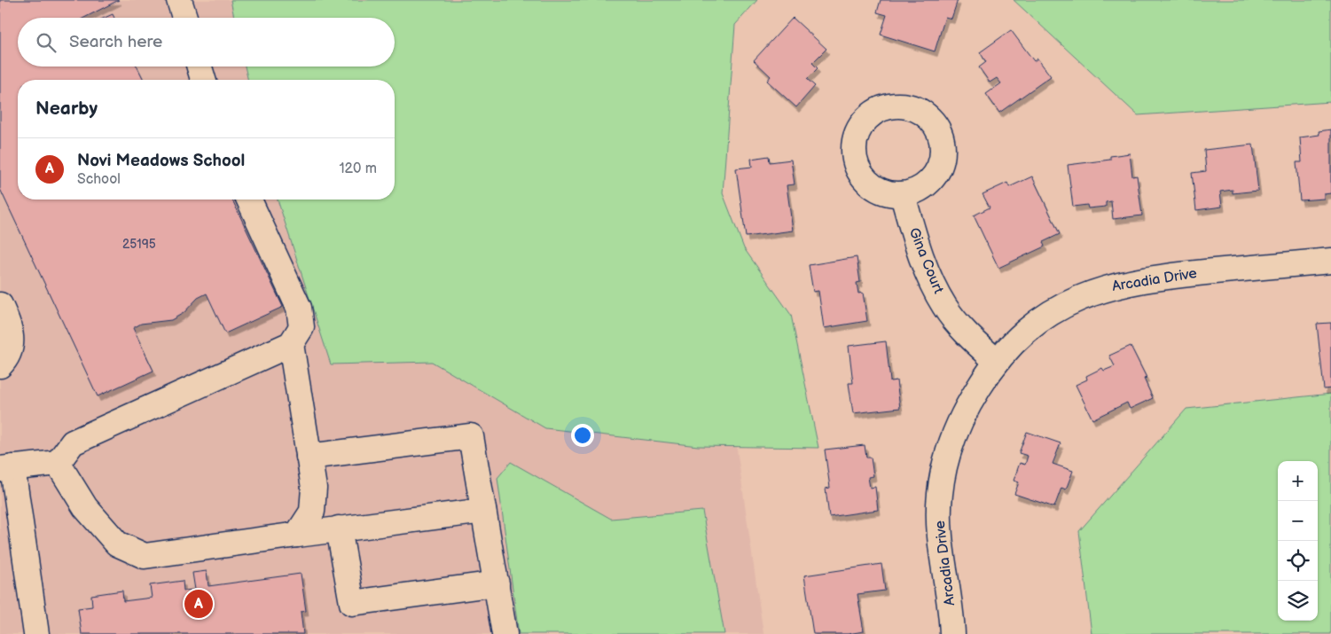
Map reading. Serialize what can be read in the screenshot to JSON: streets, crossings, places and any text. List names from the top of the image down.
{
  "streets": {
    "street": ["Gina Court", "Arcadia Drive"]
  },
  "crossings": [
    ["Gina Court", "Arcadia Drive"]
  ],
  "house_numbers": ["25195"],
  "page": {
    "search": "Search here",
    "heading": "Nearby",
    "list": [
      {
        "mark": "A",
        "name": "Novi Meadows School",
        "note": "School",
        "value": "120 m"
      }
    ],
    "map_buttons": ["+", "−"],
    "pins": "A"
  }
}
